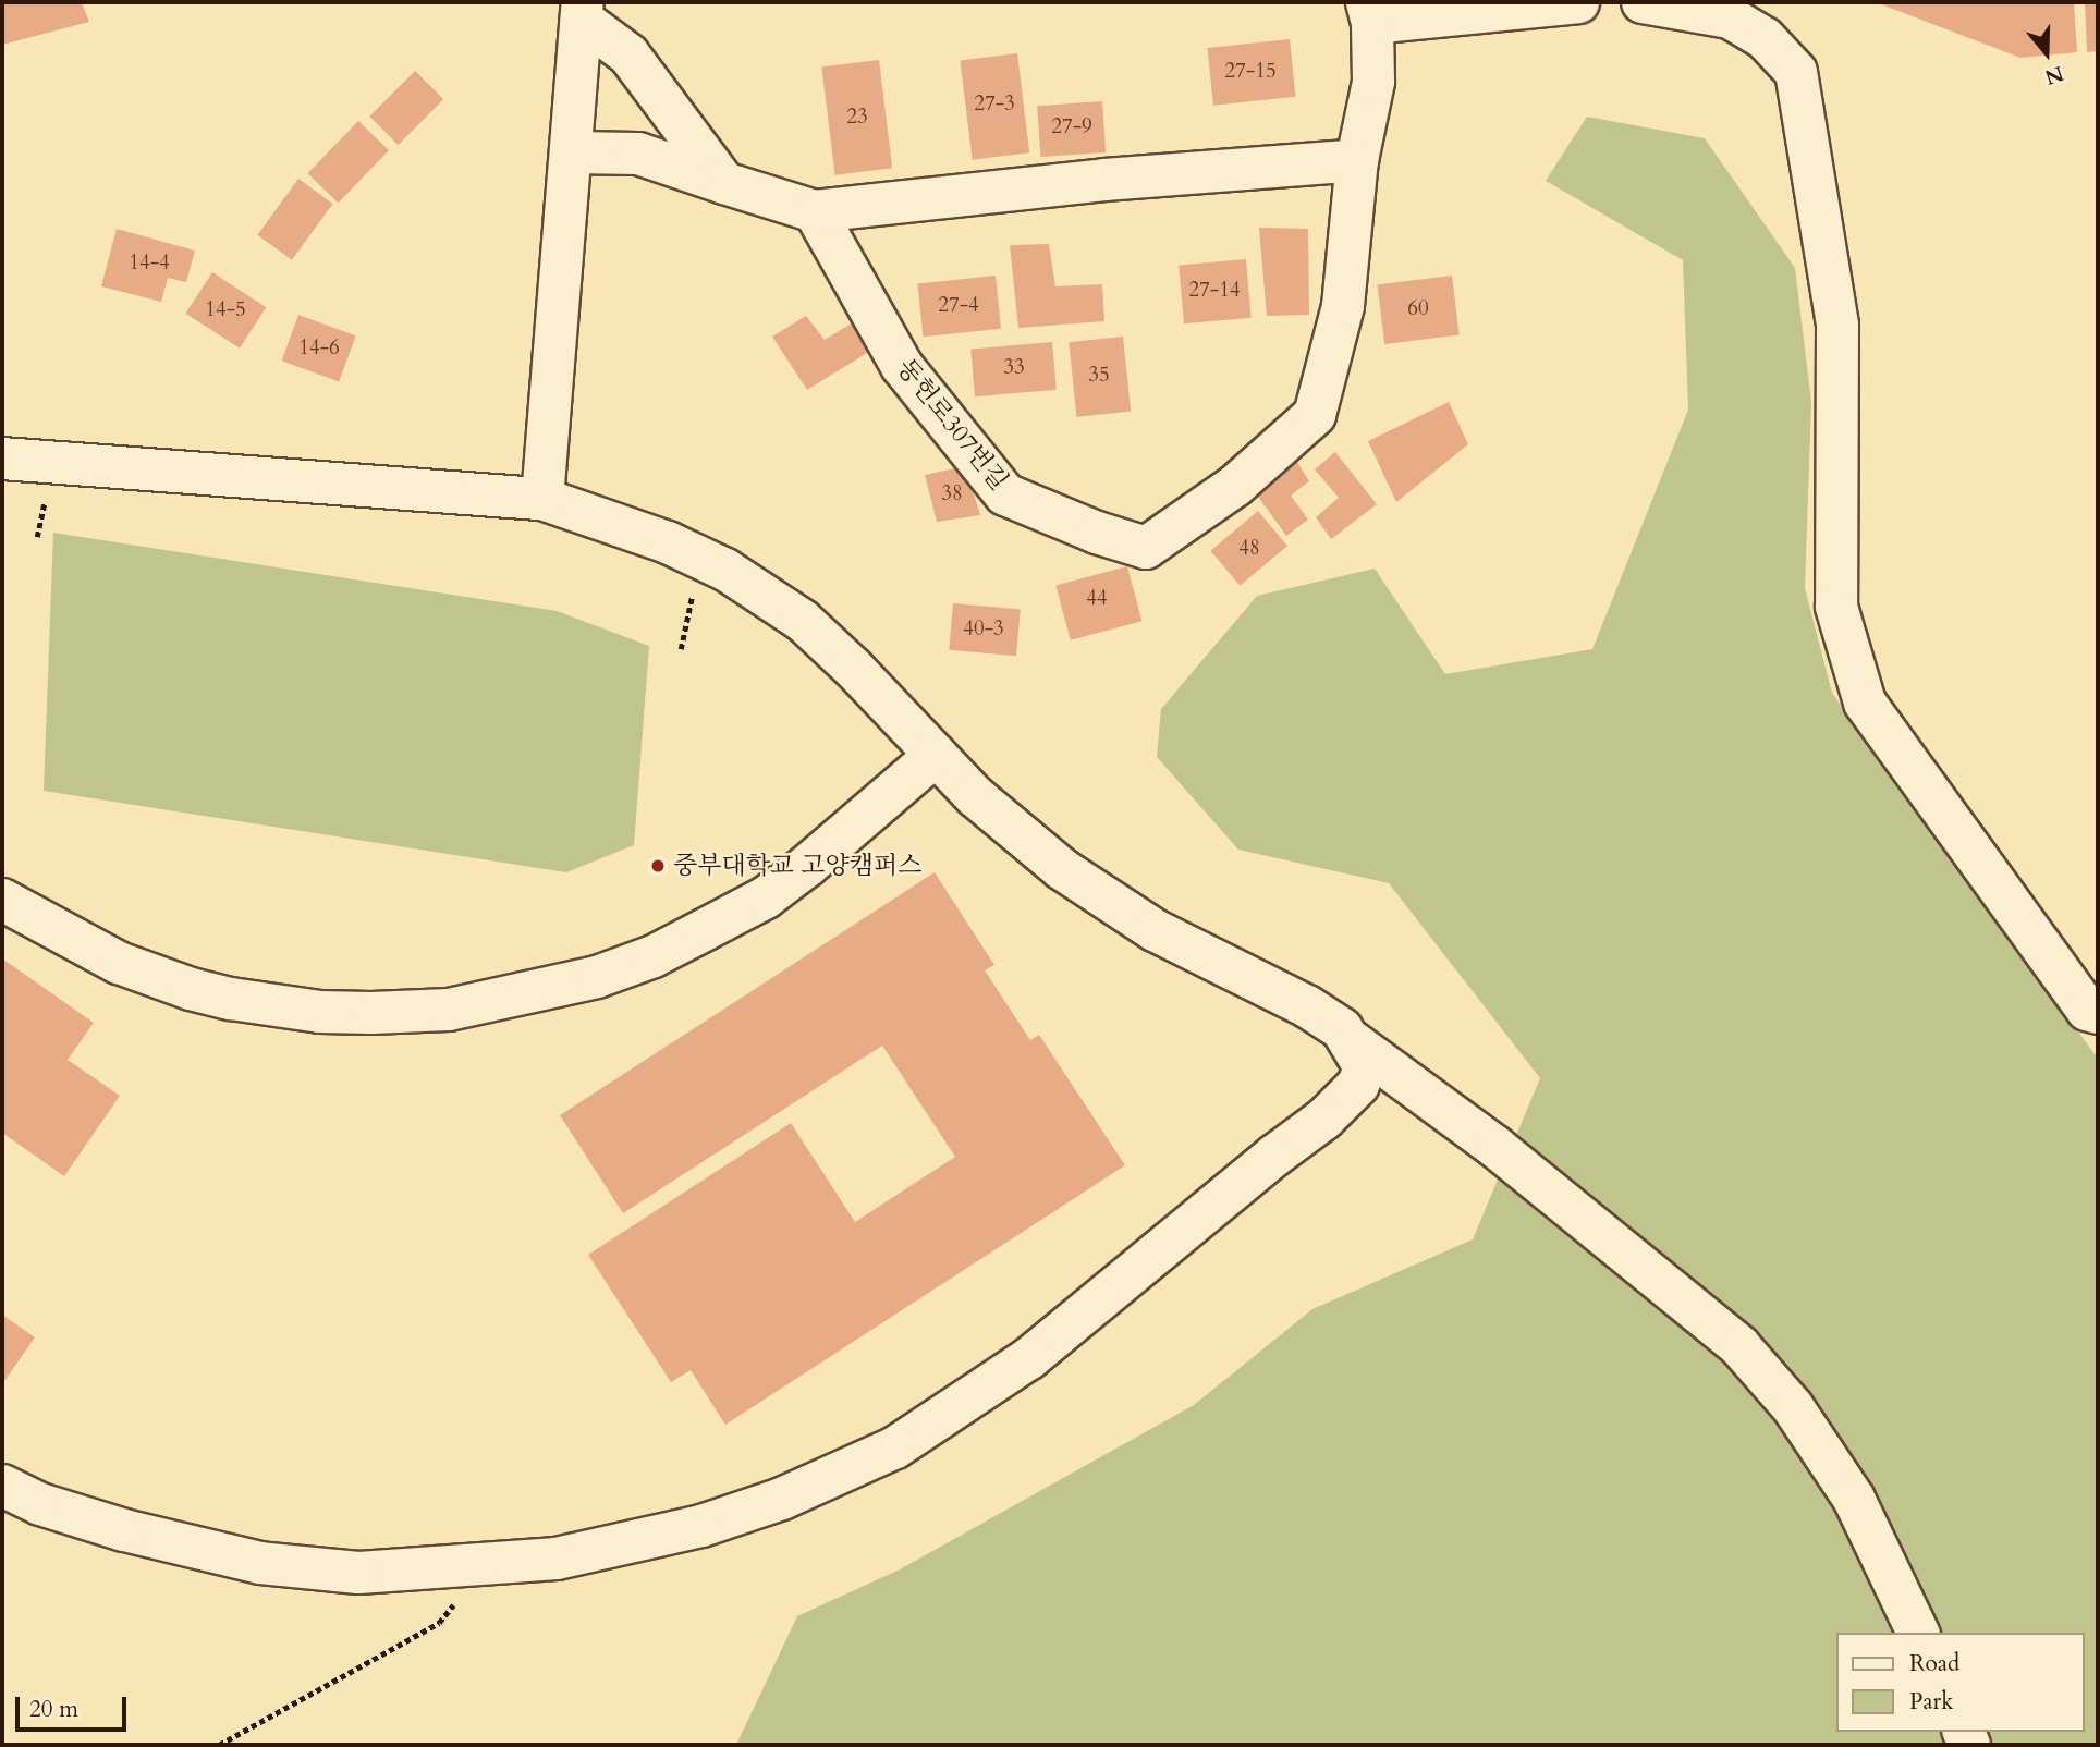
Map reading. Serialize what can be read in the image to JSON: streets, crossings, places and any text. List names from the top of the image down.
{
  "streets": {
    "street": ["동헌로307번길"]
  },
  "places": ["중부대학교 고양캠퍼스"],
  "house_numbers": [
    "27-15",
    "27-3",
    "23",
    "27-9",
    "14-4",
    "27-14",
    "27-4",
    "60",
    "14-5",
    "14-6",
    "33",
    "35",
    "38",
    "48",
    "44",
    "40-3"
  ],
  "legend": ["Road", "Park"],
  "scale_bar": "20 m",
  "north": "bottom"
}
